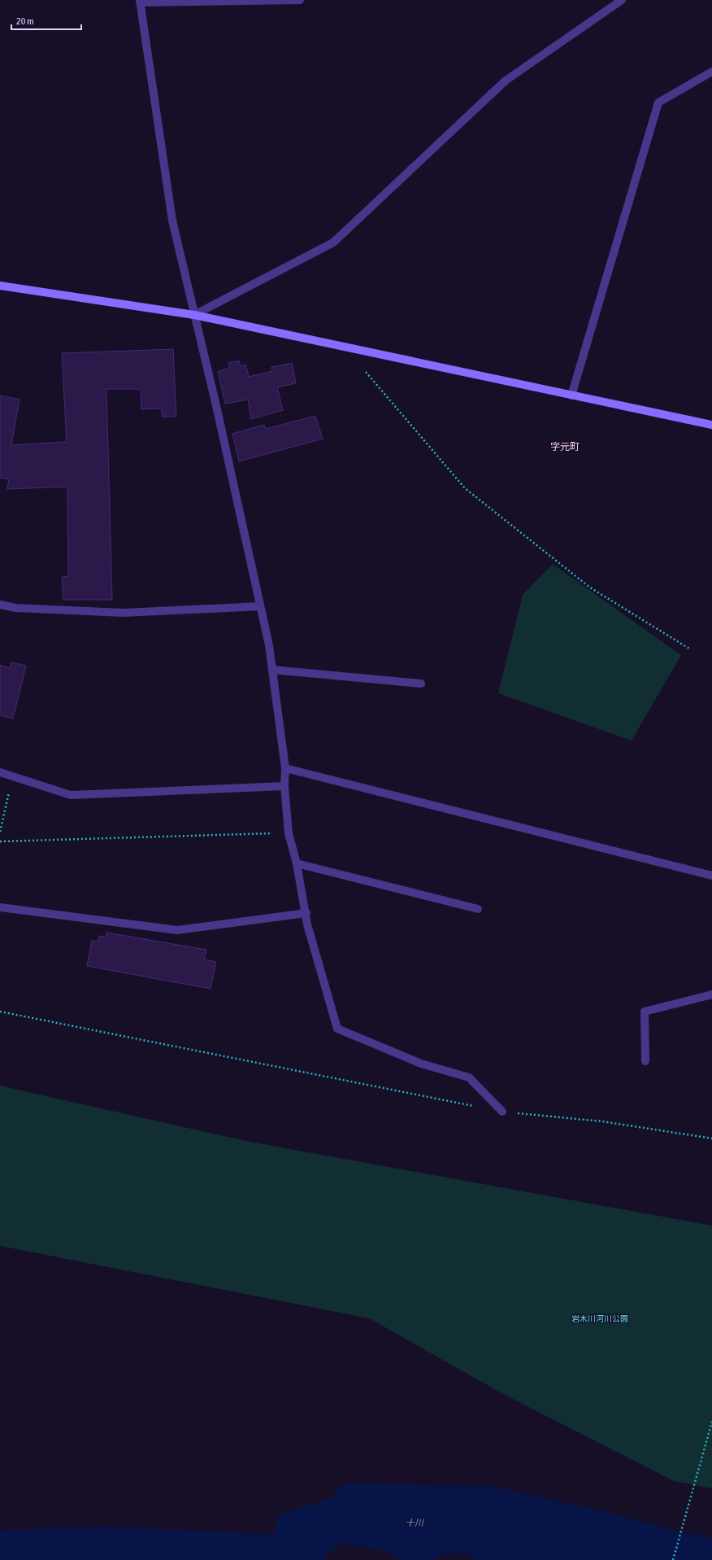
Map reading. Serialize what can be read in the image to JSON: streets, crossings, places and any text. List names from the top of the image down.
{
  "districts": ["字元町"],
  "water": ["十川"],
  "parks": ["岩木川河川公園"],
  "scale_bar": "20 m"
}
